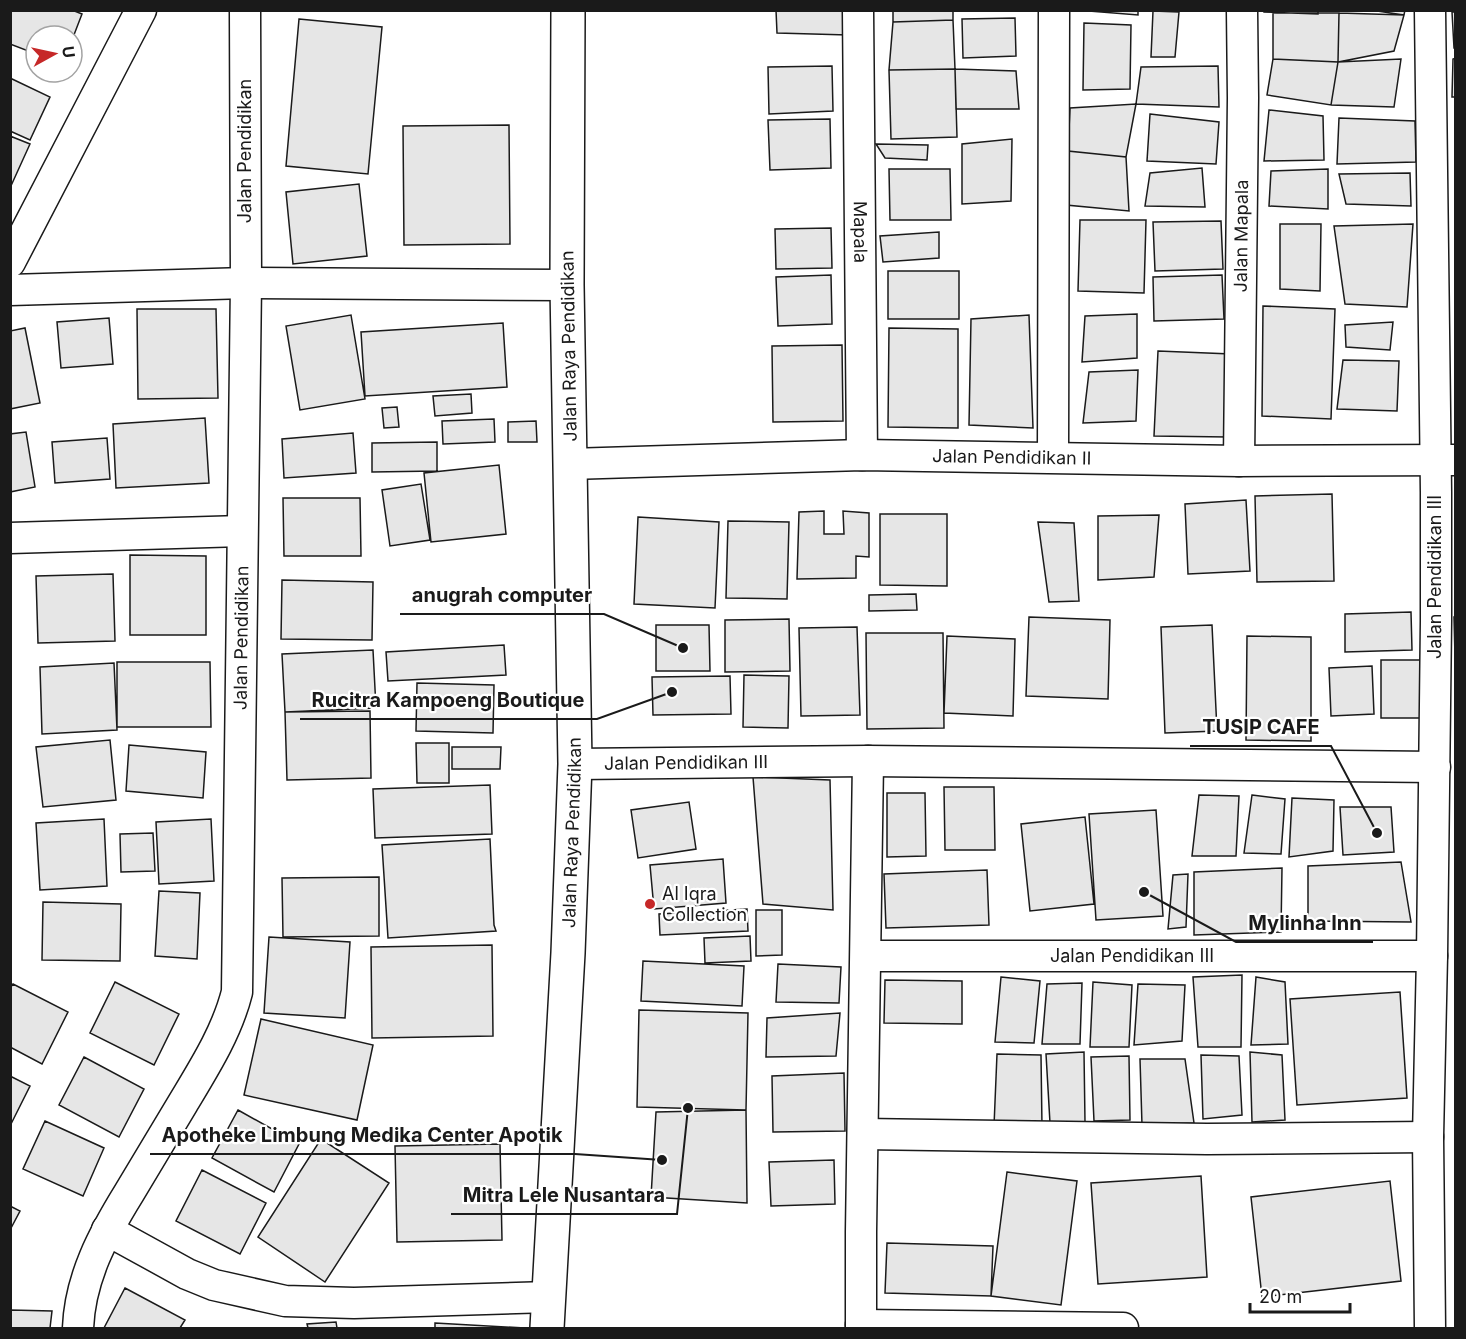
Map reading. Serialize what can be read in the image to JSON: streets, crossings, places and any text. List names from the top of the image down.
{
  "streets": {
    "street": [
      "Jalan Pendidikan",
      "Mapala",
      "Jalan Mapala",
      "Jalan Raya Pendidikan",
      "Jalan Pendidikan II",
      "Jalan Pendidikan III"
    ]
  },
  "crossings": [
    ["Mapala", "Jalan Pendidikan II"],
    ["Jalan Mapala", "Jalan Pendidikan II"],
    ["Jalan Raya Pendidikan", "Jalan Pendidikan II"],
    ["Jalan Raya Pendidikan", "Jalan Pendidikan III"],
    ["Jalan Pendidikan II", "Jalan Pendidikan III"]
  ],
  "places": [
    "anugrah computer",
    "Rucitra Kampoeng Boutique",
    "TUSIP CAFE",
    "Mylinha Inn",
    "Al Iqra Collection",
    "Mitra Lele Nusantara",
    "Apotheke Limbung Medika Center Apotik"
  ],
  "scale_bar": "20 m",
  "north": "right"
}
